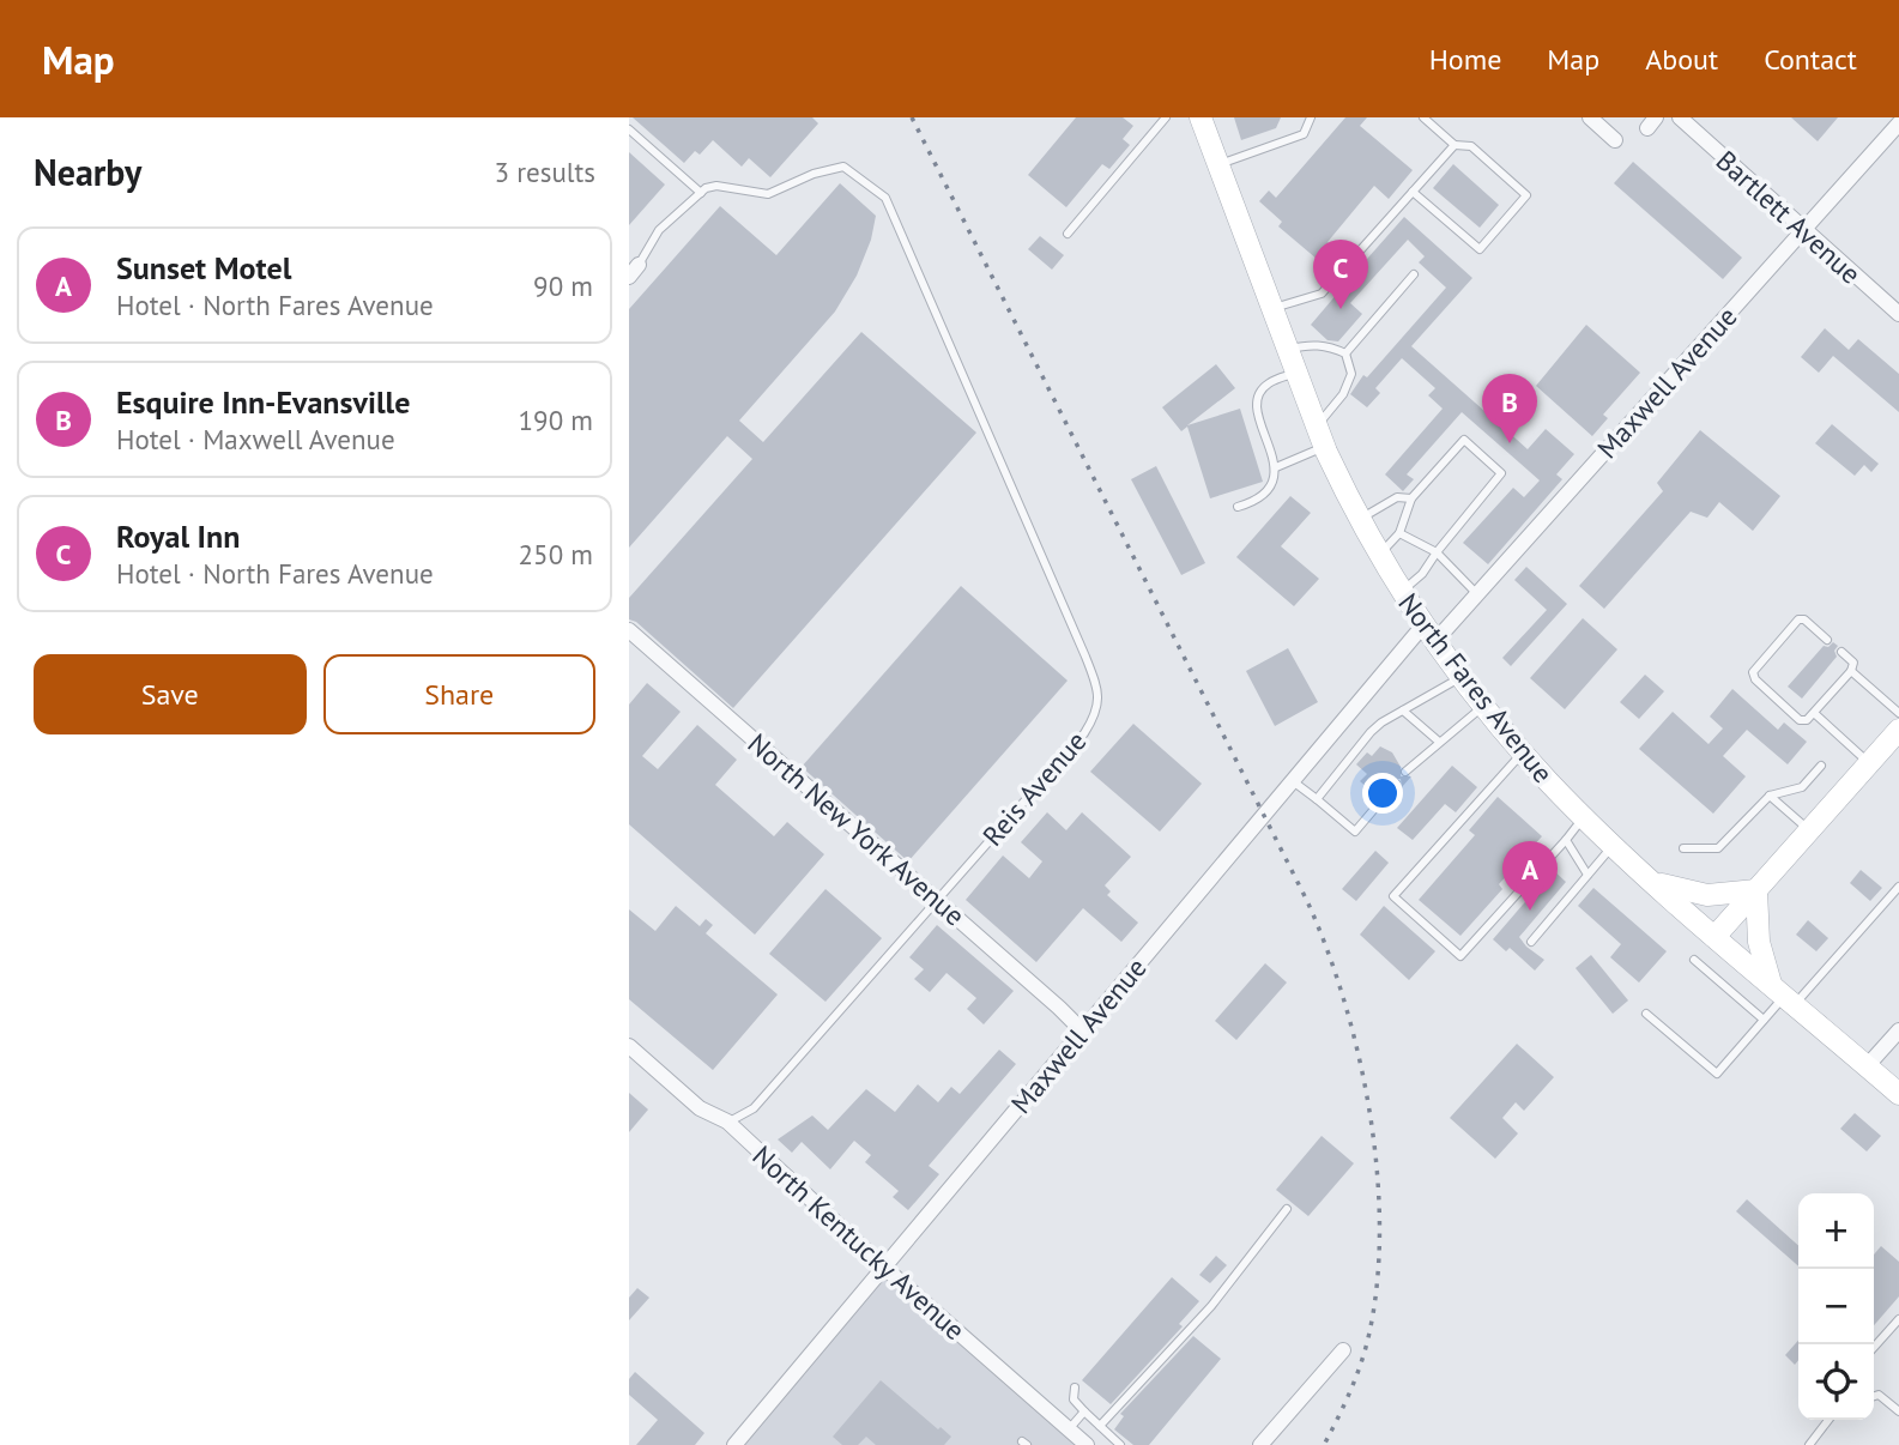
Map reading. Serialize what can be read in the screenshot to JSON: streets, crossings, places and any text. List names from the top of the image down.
{
  "streets": {
    "street": [
      "Bartlett Avenue",
      "Maxwell Avenue",
      "North Fares Avenue",
      "North New York Avenue",
      "North Kentucky Avenue"
    ],
    "lane": ["Reis Avenue"]
  },
  "crossings": [
    ["Bartlett Avenue", "Maxwell Avenue"],
    ["Maxwell Avenue", "North Fares Avenue"],
    ["Maxwell Avenue", "North New York Avenue"],
    ["Maxwell Avenue", "North Kentucky Avenue"],
    ["Reis Avenue", "North New York Avenue"],
    ["Reis Avenue", "North Kentucky Avenue"]
  ],
  "page": {
    "header": "Map",
    "nav": [
      "Home",
      "Map",
      "About",
      "Contact"
    ],
    "heading": ["Nearby", "3 results"],
    "list": [
      {
        "mark": "A",
        "name": "Sunset Motel",
        "note": "Hotel · North Fares Avenue",
        "value": "90 m"
      },
      {
        "mark": "B",
        "name": "Esquire Inn-Evansville",
        "note": "Hotel · Maxwell Avenue",
        "value": "190 m"
      },
      {
        "mark": "C",
        "name": "Royal Inn",
        "note": "Hotel · North Fares Avenue",
        "value": "250 m"
      }
    ],
    "pins": ["C", "B", "A"],
    "buttons": ["Save", "Share"],
    "map_buttons": ["+", "−"]
  }
}
